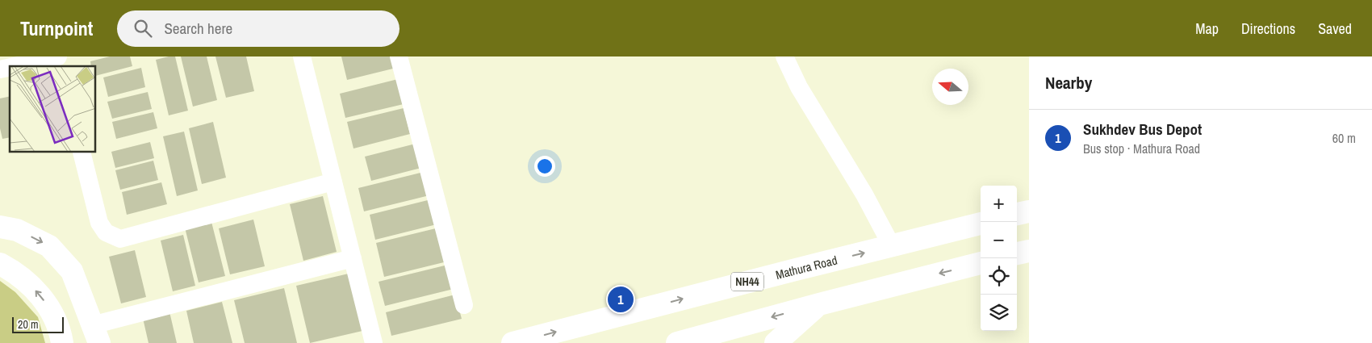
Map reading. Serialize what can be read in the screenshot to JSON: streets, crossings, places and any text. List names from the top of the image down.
{
  "streets": {
    "highway": ["Mathura Road", "NH44"]
  },
  "scale_bar": "20 m",
  "north": "left",
  "page": {
    "header": "Turnpoint",
    "search": "Search here",
    "nav": ["Map", "Directions", "Saved"],
    "heading": "Nearby",
    "list": [
      {
        "mark": "1",
        "name": "Sukhdev Bus Depot",
        "note": "Bus stop · Mathura Road",
        "value": "60 m"
      }
    ],
    "map_buttons": ["+", "−"],
    "pins": "1",
    "scale": "20 m"
  }
}
